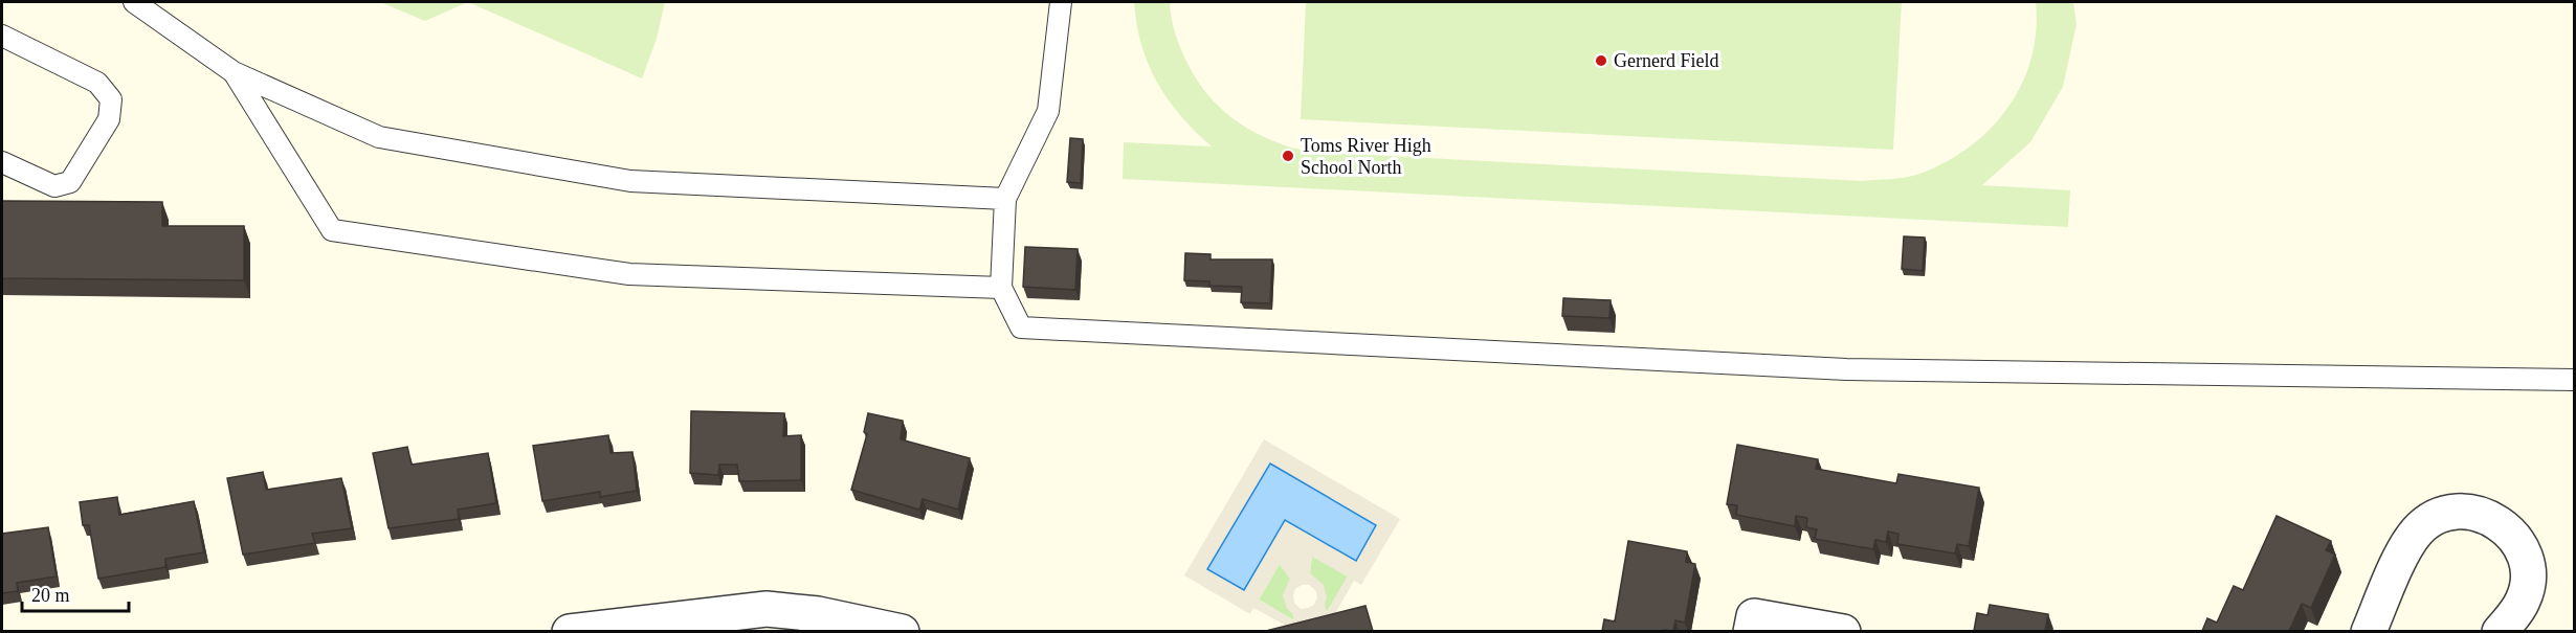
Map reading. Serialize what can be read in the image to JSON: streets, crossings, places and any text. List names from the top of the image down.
{
  "places": ["Gernerd Field", "Toms River High School North"],
  "scale_bar": "20 m"
}
